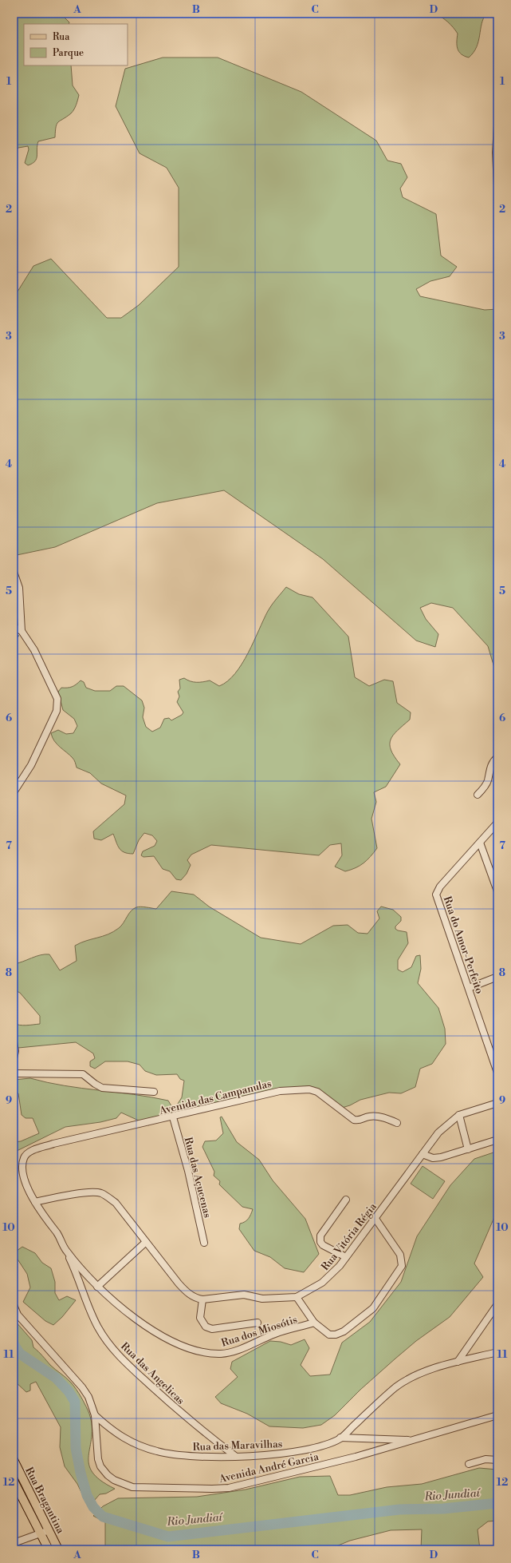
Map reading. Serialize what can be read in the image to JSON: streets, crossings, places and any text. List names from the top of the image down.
{
  "streets": {
    "main road": ["Rua Bragantina"],
    "street": [
      "Rua do Amor-Perfeito",
      "Avenida das Campanulas",
      "Rua das Açucenas",
      "Rua Vitória Régia",
      "Rua dos Miosótis",
      "Rua das Angelicas",
      "Rua das Maravilhas",
      "Avenida André Garcia"
    ]
  },
  "crossings": [
    ["Avenida das Campanulas", "Rua das Açucenas"],
    ["Avenida das Campanulas", "Rua dos Miosótis"],
    ["Rua Vitória Régia", "Rua dos Miosótis"],
    ["Rua dos Miosótis", "Rua das Angelicas"],
    ["Rua das Angelicas", "Rua das Maravilhas"],
    ["Rua das Maravilhas", "Avenida André Garcia"]
  ],
  "water": ["Rio Jundiaí"],
  "legend": ["Rua", "Parque"],
  "grid": {
    "columns": [
      "A",
      "B",
      "C",
      "D"
    ],
    "rows": [
      "1",
      "2",
      "3",
      "4",
      "5",
      "6",
      "7",
      "8",
      "9",
      "10",
      "11",
      "12"
    ]
  }
}
